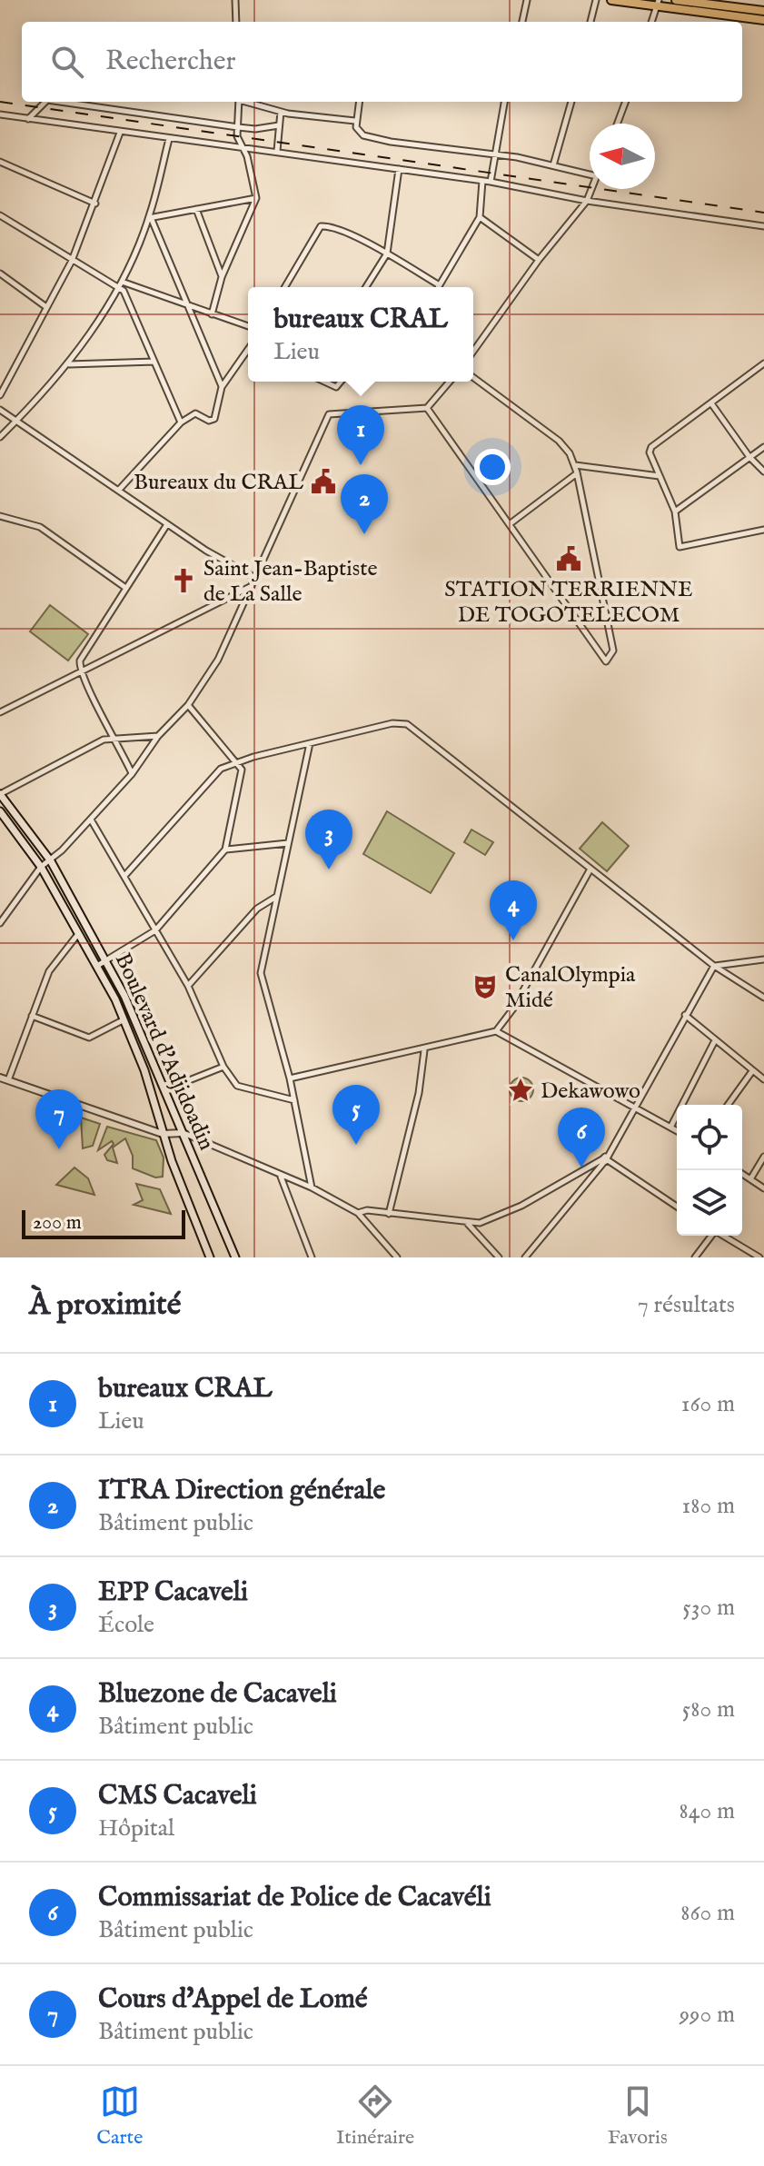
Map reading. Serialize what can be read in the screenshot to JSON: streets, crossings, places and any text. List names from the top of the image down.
{
  "streets": {
    "main road": ["Boulevard d'Adjidoadin"]
  },
  "places": {
    "public building": ["Bureaux du CRAL", "STATION TERRIENNE DE TOGOTELECOM"],
    "church": ["Saint Jean-Baptiste de La Salle"],
    "theatre": ["CanalOlympia Midé"],
    "place": ["Dekawowo"]
  },
  "scale_bar": "200 m",
  "north": "left",
  "page": {
    "search": "Rechercher",
    "popup": ["bureaux CRAL", "Lieu"],
    "pins": [
      "1",
      "2",
      "3",
      "4",
      "5",
      "7",
      "6"
    ],
    "scale": "200 m",
    "heading": ["À proximité", "7 résultats"],
    "list": [
      {
        "mark": "1",
        "name": "bureaux CRAL",
        "note": "Lieu",
        "value": "160 m"
      },
      {
        "mark": "2",
        "name": "ITRA Direction générale",
        "note": "Bâtiment public",
        "value": "180 m"
      },
      {
        "mark": "3",
        "name": "EPP Cacaveli",
        "note": "École",
        "value": "530 m"
      },
      {
        "mark": "4",
        "name": "Bluezone de Cacaveli",
        "note": "Bâtiment public",
        "value": "580 m"
      },
      {
        "mark": "5",
        "name": "CMS Cacaveli",
        "note": "Hôpital",
        "value": "840 m"
      },
      {
        "mark": "6",
        "name": "Commissariat de Police de Cacavéli",
        "note": "Bâtiment public",
        "value": "860 m"
      },
      {
        "mark": "7",
        "name": "Cours d'Appel de Lomé",
        "note": "Bâtiment public",
        "value": "990 m"
      }
    ],
    "nav": ["Carte", "Itinéraire", "Favoris"]
  }
}
